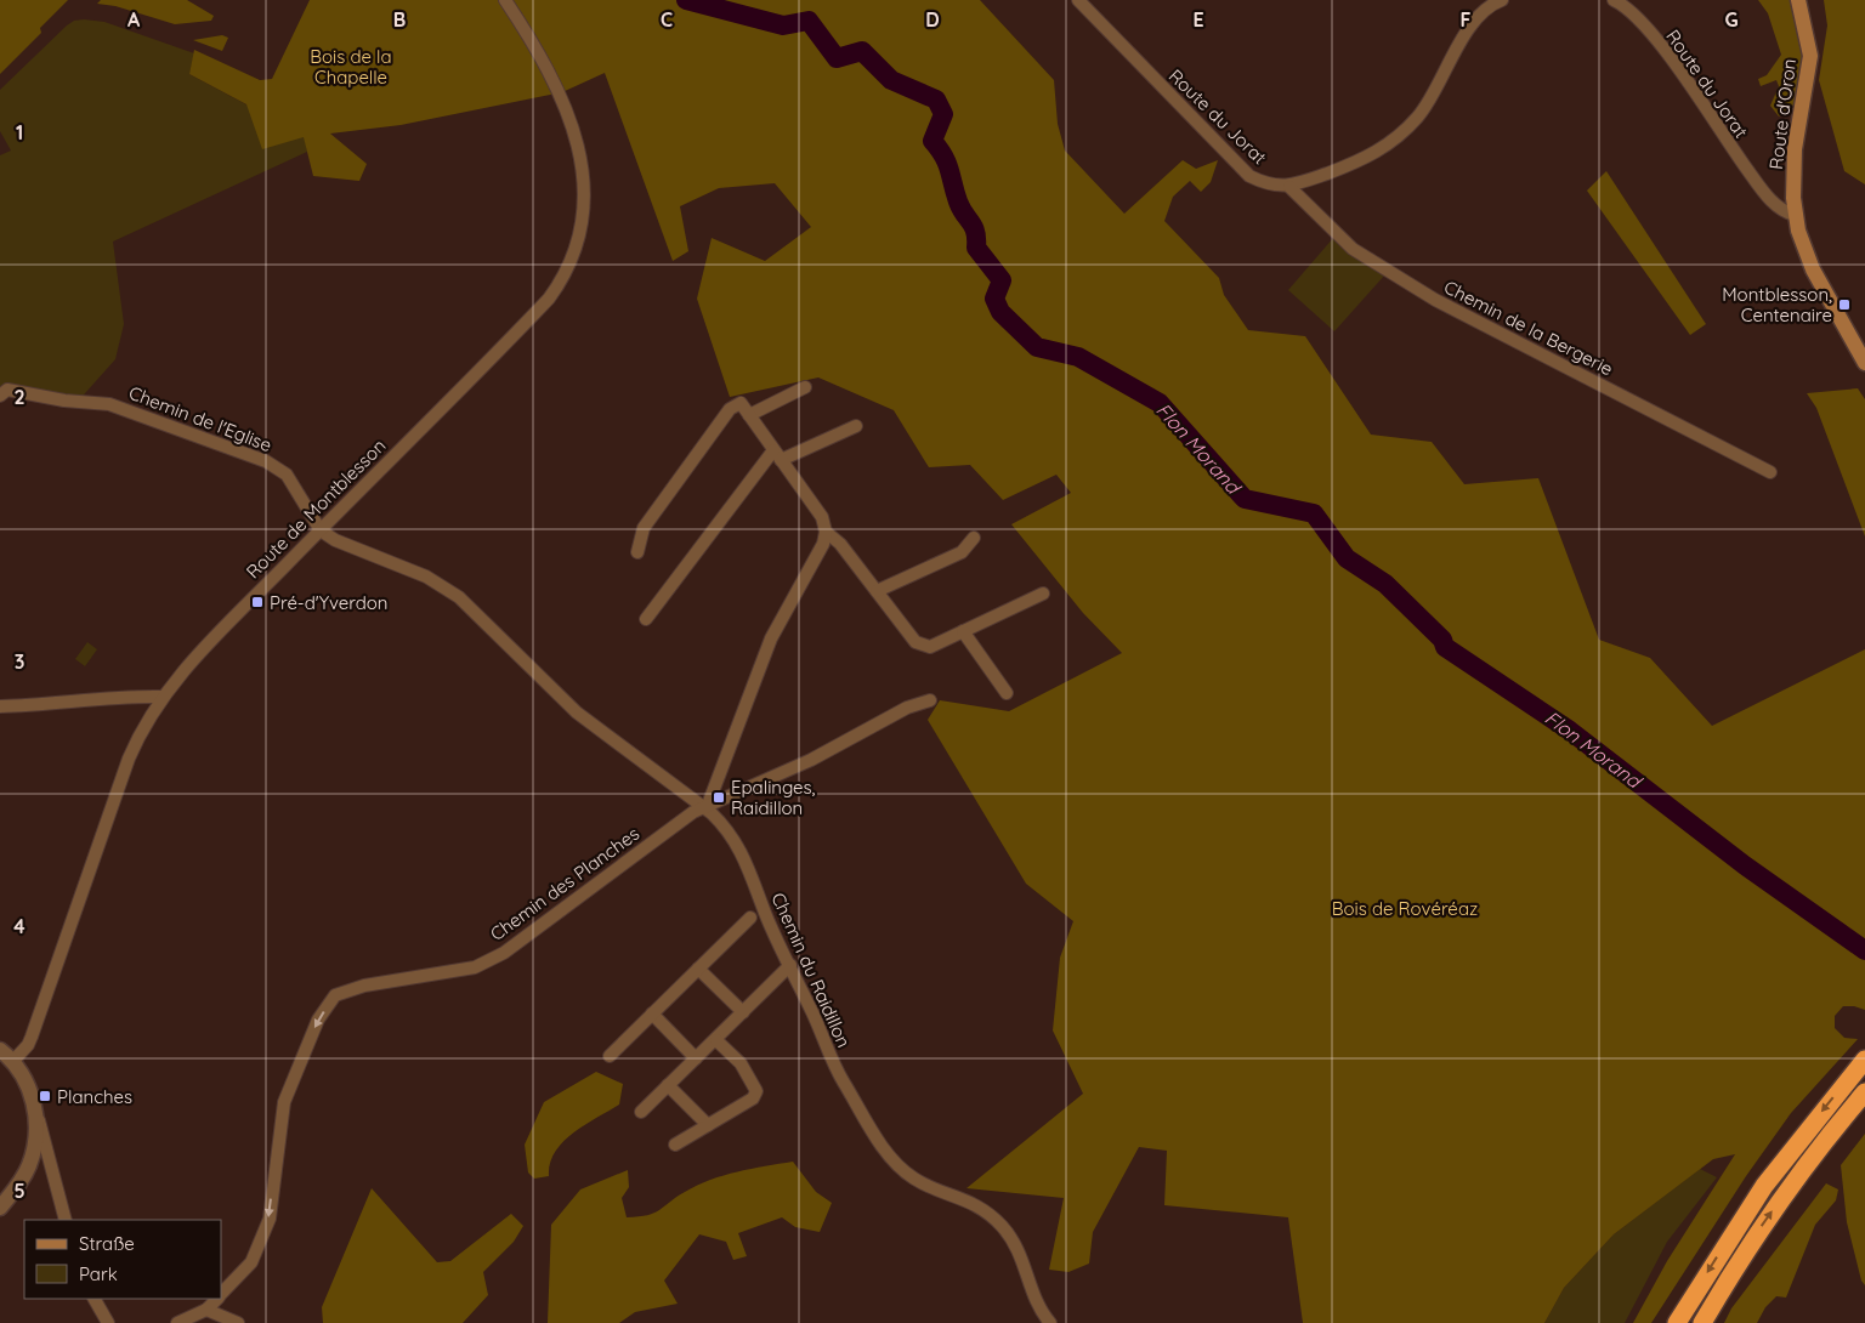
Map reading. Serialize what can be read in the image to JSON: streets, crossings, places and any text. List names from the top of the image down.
{
  "streets": {
    "main road": ["Route d'Oron"],
    "street": [
      "Route du Jorat",
      "Chemin de la Bergerie",
      "Chemin de l'Eglise",
      "Route de Montblesson",
      "Chemin des Planches",
      "Chemin du Raidillon"
    ]
  },
  "crossings": [
    ["Route du Jorat", "Route d'Oron"],
    ["Route du Jorat", "Chemin de la Bergerie"],
    ["Chemin de l'Eglise", "Route de Montblesson"],
    ["Chemin de l'Eglise", "Chemin du Raidillon"],
    ["Route de Montblesson", "Chemin du Raidillon"],
    ["Chemin des Planches", "Chemin du Raidillon"]
  ],
  "one_way": ["Chemin des Planches"],
  "water": ["Flon Morand"],
  "parks": ["Bois de la Chapelle", "Bois de Rovéréaz"],
  "places": {
    "transit": [
      "Montblesson, Centenaire",
      "Pré-d'Yverdon",
      "Epalinges, Raidillon",
      "Planches"
    ]
  },
  "legend": ["Straße", "Park"],
  "grid": {
    "columns": [
      "A",
      "B",
      "C",
      "D",
      "E",
      "F",
      "G"
    ],
    "rows": [
      "1",
      "2",
      "3",
      "4",
      "5"
    ]
  }
}
